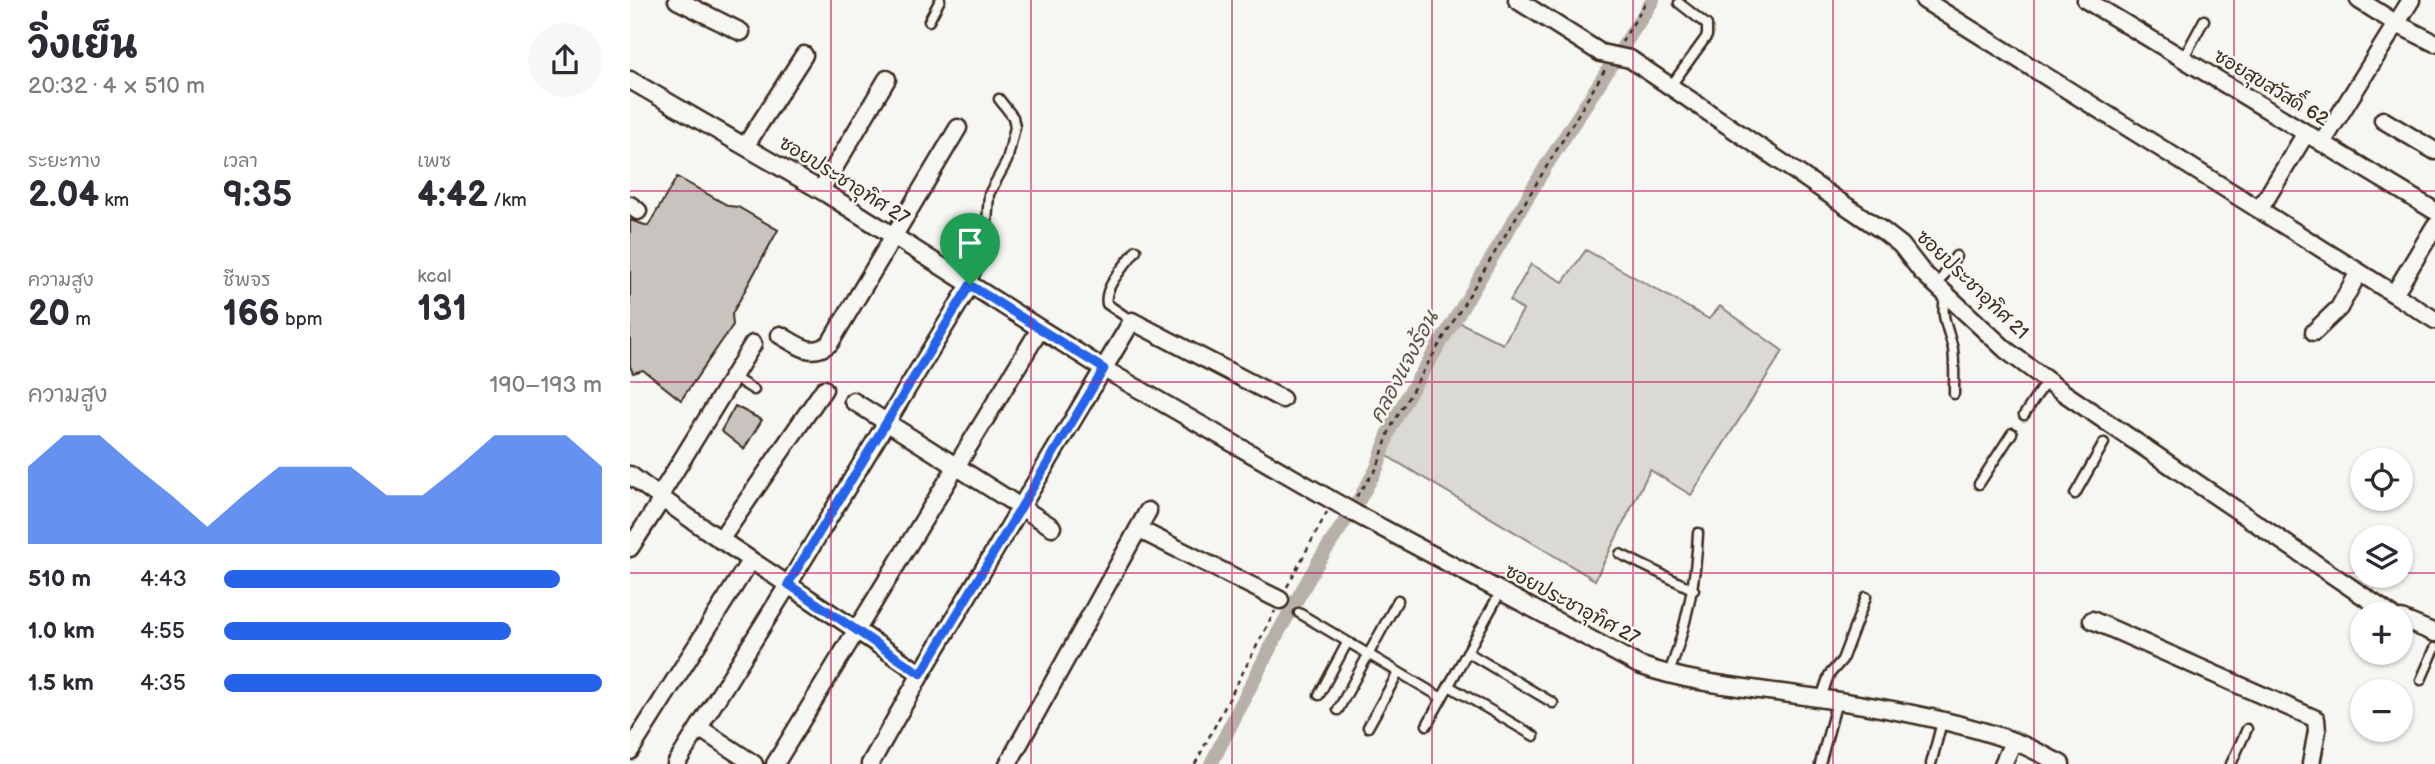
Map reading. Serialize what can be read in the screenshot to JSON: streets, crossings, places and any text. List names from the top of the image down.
{
  "streets": {
    "street": ["ซอยสุขสวัสดิ์ 62", "ซอยประชาอุทิศ 27", "ซอยประชาอุทิศ 21"]
  },
  "water": ["คลองแจงร้อน"],
  "page": {
    "heading": ["วิ่งเย็น", "20:32 · 4 × 510 m"],
    "stats": [
      ["ระยะทาง", "2.04 km"],
      ["เวลา", "9:35"],
      ["เพซ", "4:42 /km"],
      ["ความสูง", "20 m"],
      ["ชีพจร", "166 bpm"],
      ["kcal", "131"]
    ],
    "chart": ["ความสูง", "190–193 m"],
    "map_buttons": ["+", "−"],
    "list": [
      {
        "name": "510 m",
        "note": "4:43"
      },
      {
        "name": "1.0 km",
        "note": "4:55"
      },
      {
        "name": "1.5 km",
        "note": "4:35"
      }
    ]
  }
}
